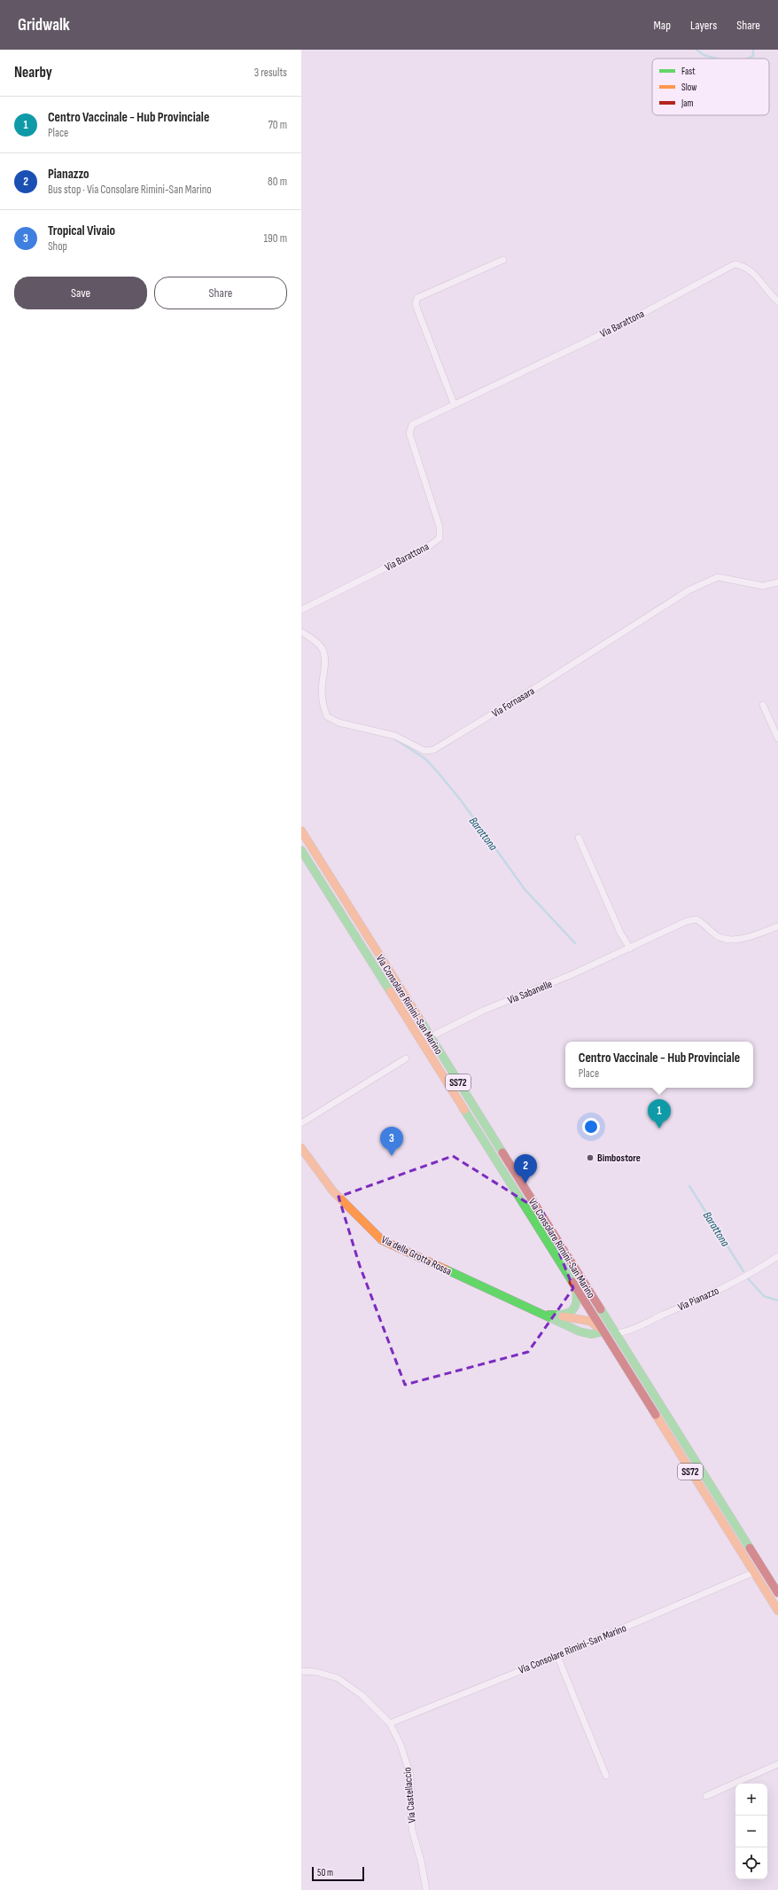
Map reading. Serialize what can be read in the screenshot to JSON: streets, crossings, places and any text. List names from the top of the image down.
{
  "streets": {
    "main road": ["Via Consolare Rimini-San Marino", "SS72", "Via della Grotta Rossa"],
    "street": [
      "Via Barattona",
      "Via Fornasara",
      "Via Sabanelle",
      "Via Pianazzo",
      "Via Castellaccio"
    ]
  },
  "crossings": [
    ["Via Sabanelle", "Via Consolare Rimini-San Marino"],
    ["Via Consolare Rimini-San Marino", "Via della Grotta Rossa"],
    ["Via Consolare Rimini-San Marino", "Via Pianazzo"],
    ["Via Consolare Rimini-San Marino", "Via Castellaccio"]
  ],
  "water": ["Barattona"],
  "places": ["Bimbostore"],
  "legend": ["Fast", "Slow", "Jam"],
  "scale_bar": "50 m",
  "page": {
    "header": "Gridwalk",
    "nav": ["Map", "Layers", "Share"],
    "heading": ["Nearby", "3 results"],
    "list": [
      {
        "mark": "1",
        "name": "Centro Vaccinale - Hub Provinciale",
        "note": "Place",
        "value": "70 m"
      },
      {
        "mark": "2",
        "name": "Pianazzo",
        "note": "Bus stop · Via Consolare Rimini-San Marino",
        "value": "80 m"
      },
      {
        "mark": "3",
        "name": "Tropical Vivaio",
        "note": "Shop",
        "value": "190 m"
      }
    ],
    "buttons": ["Save", "Share"],
    "popup": ["Centro Vaccinale - Hub Provinciale", "Place"],
    "pins": ["1", "3", "2"],
    "map_buttons": ["+", "−"],
    "scale": "50 m"
  }
}
